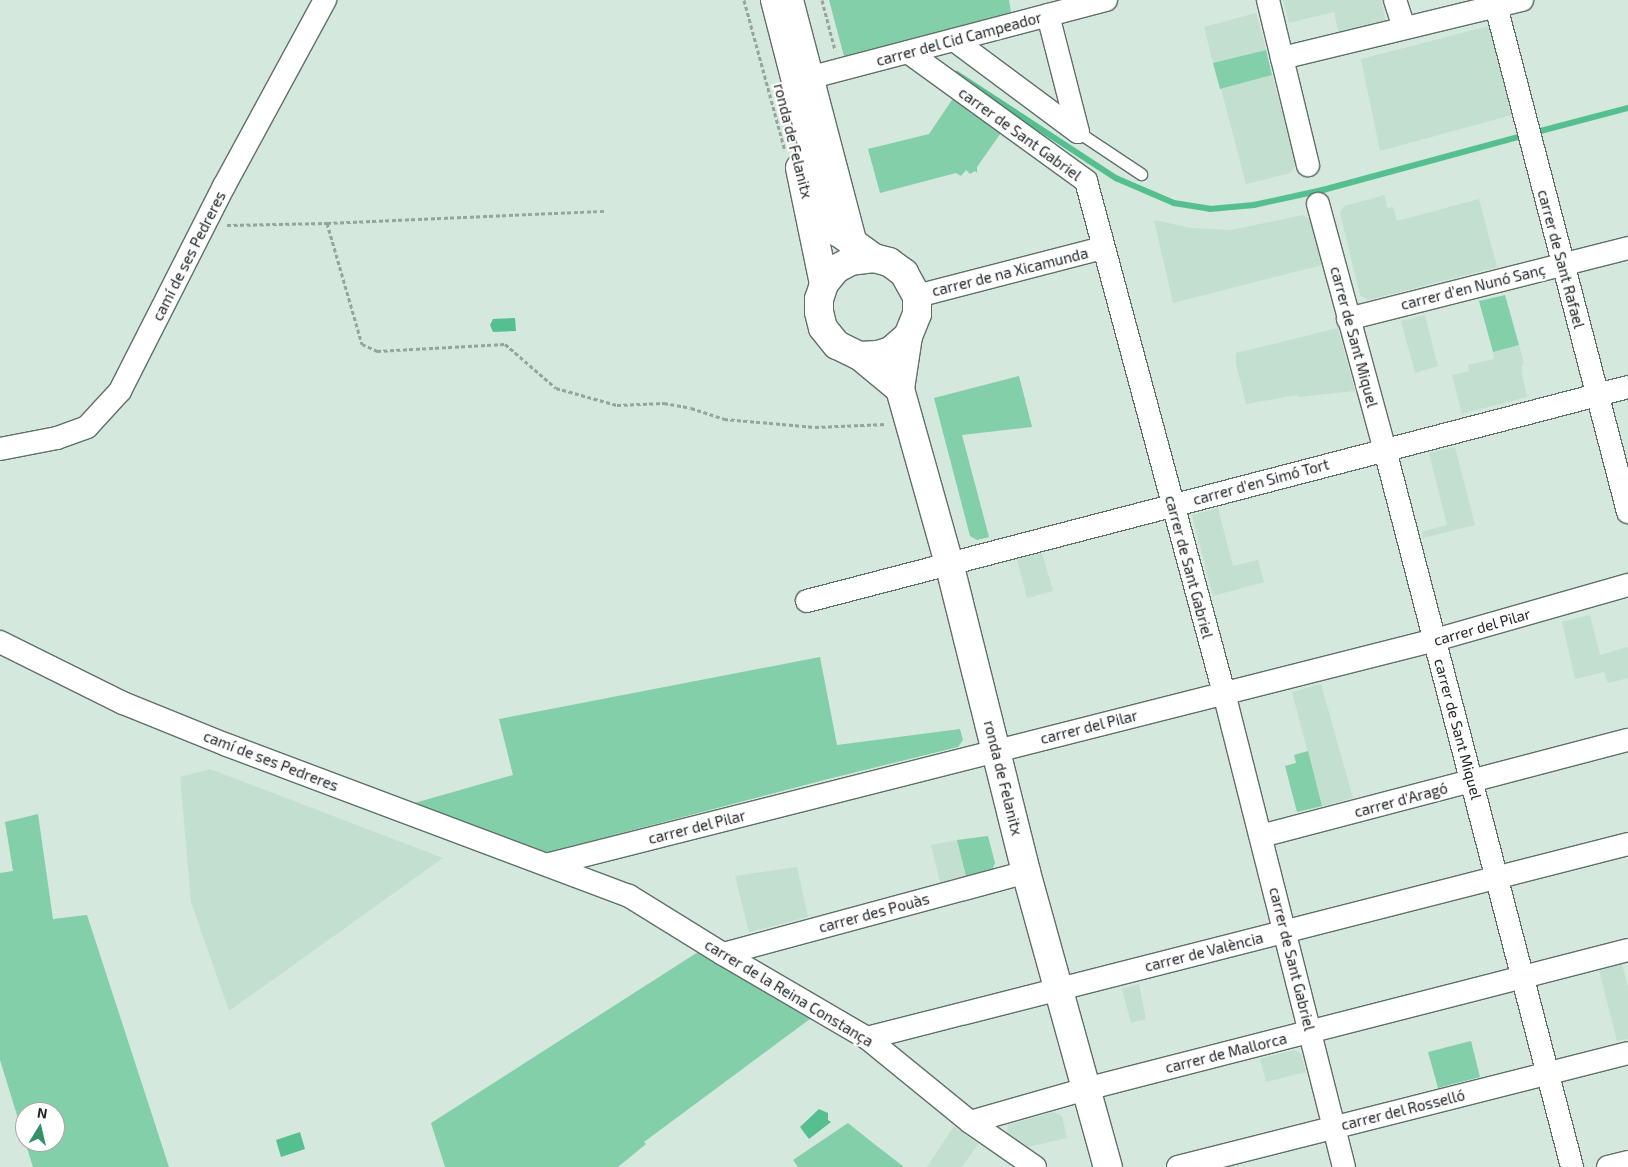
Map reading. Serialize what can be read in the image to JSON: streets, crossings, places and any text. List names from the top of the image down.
{
  "streets": {
    "main road": ["ronda de Felanitx"],
    "street": [
      "carrer del Cid Campeador",
      "carrer de Sant Gabriel",
      "camí de ses Pedreres",
      "carrer de Sant Rafael",
      "carrer de na Xicamunda",
      "carrer d'en Nunó Sanç",
      "carrer de Sant Miquel",
      "carrer d'en Simó Tort",
      "carrer del Pilar",
      "carrer d'Aragó",
      "carrer des Pouàs",
      "carrer de València",
      "carrer de la Reina Constança",
      "carrer de Mallorca",
      "carrer del Rosselló"
    ]
  },
  "crossings": [
    ["carrer del Cid Campeador", "carrer de Sant Gabriel"],
    ["carrer de Sant Gabriel", "carrer de na Xicamunda"],
    ["carrer de Sant Gabriel", "carrer d'en Simó Tort"],
    ["carrer de Sant Gabriel", "carrer del Pilar"],
    ["carrer de Sant Gabriel", "carrer d'Aragó"],
    ["carrer de Sant Gabriel", "carrer de València"],
    ["carrer de Sant Gabriel", "carrer de Mallorca"],
    ["carrer de Sant Gabriel", "carrer del Rosselló"],
    ["ronda de Felanitx", "carrer de na Xicamunda"],
    ["ronda de Felanitx", "carrer d'en Simó Tort"],
    ["ronda de Felanitx", "carrer del Pilar"],
    ["ronda de Felanitx", "carrer des Pouàs"],
    ["ronda de Felanitx", "carrer de València"],
    ["ronda de Felanitx", "carrer de Mallorca"],
    ["camí de ses Pedreres", "carrer del Pilar"],
    ["camí de ses Pedreres", "carrer de la Reina Constança"],
    ["carrer de Sant Rafael", "carrer d'en Nunó Sanç"],
    ["carrer de Sant Rafael", "carrer d'en Simó Tort"],
    ["carrer d'en Nunó Sanç", "carrer de Sant Miquel"],
    ["carrer de Sant Miquel", "carrer d'en Simó Tort"],
    ["carrer de Sant Miquel", "carrer del Pilar"],
    ["carrer de Sant Miquel", "carrer d'Aragó"],
    ["carrer de Sant Miquel", "carrer de València"],
    ["carrer de Sant Miquel", "carrer de Mallorca"],
    ["carrer de Sant Miquel", "carrer del Rosselló"],
    ["carrer del Pilar", "carrer de la Reina Constança"],
    ["carrer des Pouàs", "carrer de la Reina Constança"],
    ["carrer de València", "carrer de la Reina Constança"],
    ["carrer de la Reina Constança", "carrer de Mallorca"]
  ],
  "north": "top"
}
